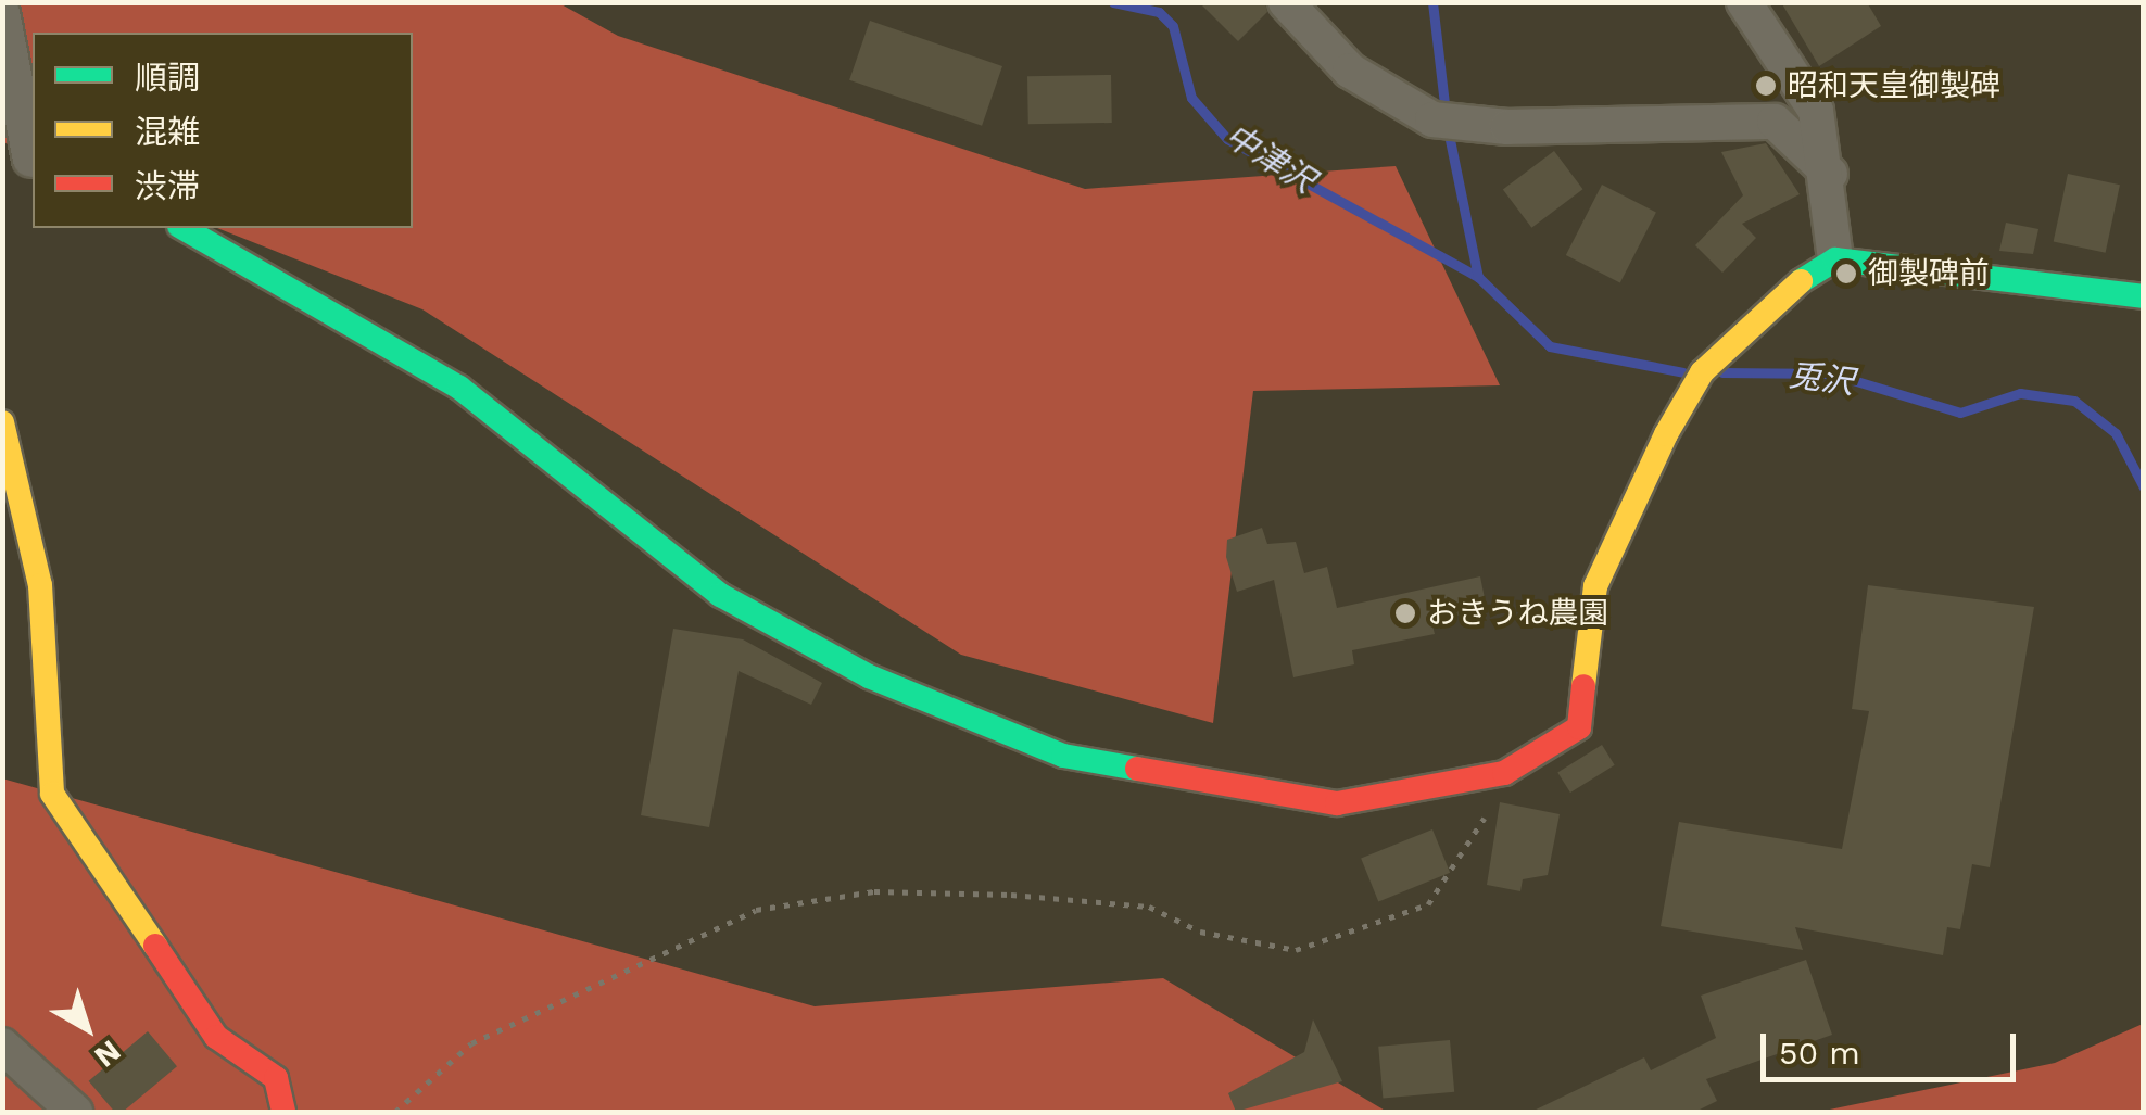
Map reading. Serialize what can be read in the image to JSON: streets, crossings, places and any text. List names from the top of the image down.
{
  "water": ["中津沢", "兎沢"],
  "places": ["昭和天皇御製碑", "御製碑前", "おきうね農園"],
  "legend": ["順調", "混雑", "渋滞"],
  "scale_bar": "50 m",
  "north": "bottom right"
}
